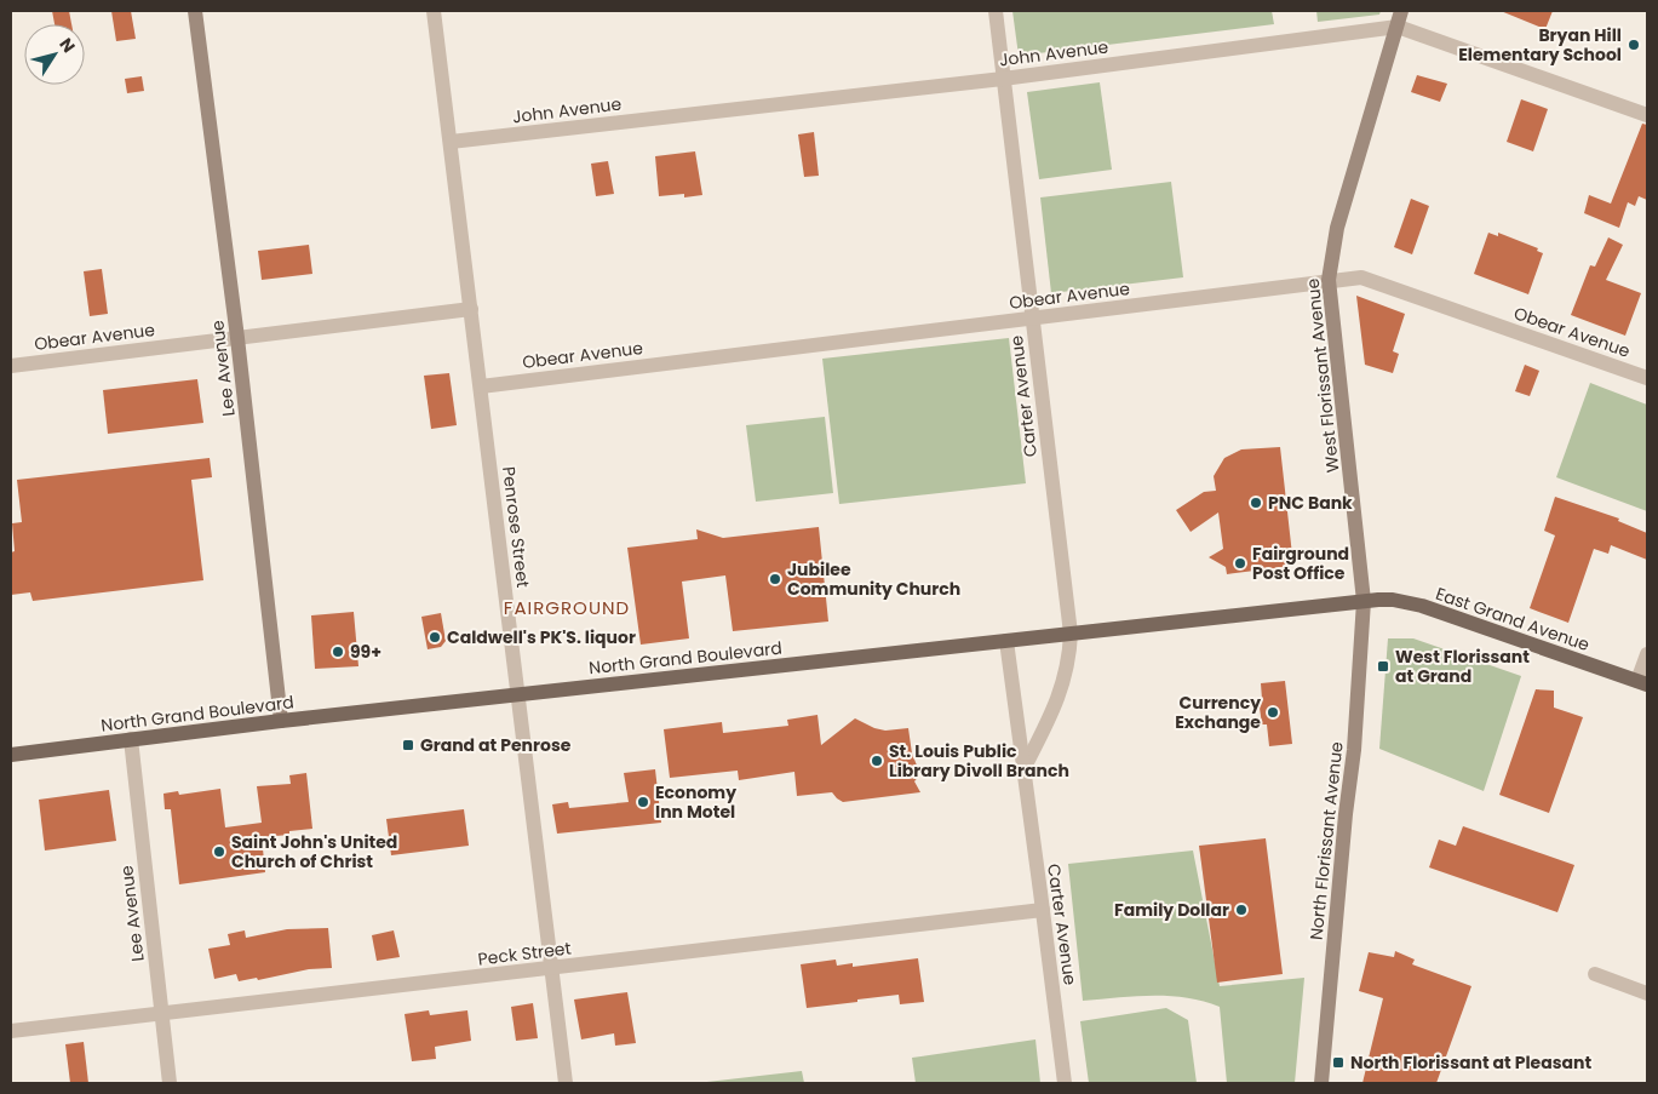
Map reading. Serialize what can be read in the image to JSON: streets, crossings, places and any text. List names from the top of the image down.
{
  "streets": {
    "main road": [
      "Lee Avenue",
      "West Florissant Avenue",
      "East Grand Avenue",
      "North Grand Boulevard",
      "North Florissant Avenue"
    ],
    "street": [
      "John Avenue",
      "Obear Avenue",
      "Carter Avenue",
      "Penrose Street",
      "Peck Street"
    ]
  },
  "crossings": [
    ["John Avenue", "West Florissant Avenue"],
    ["John Avenue", "Carter Avenue"],
    ["John Avenue", "Penrose Street"],
    ["Obear Avenue", "Lee Avenue"],
    ["Obear Avenue", "West Florissant Avenue"],
    ["Obear Avenue", "Carter Avenue"],
    ["Obear Avenue", "Penrose Street"],
    ["Lee Avenue", "North Grand Boulevard"],
    ["Lee Avenue", "Peck Street"],
    ["West Florissant Avenue", "East Grand Avenue"],
    ["West Florissant Avenue", "North Grand Boulevard"],
    ["West Florissant Avenue", "North Florissant Avenue"],
    ["Carter Avenue", "North Grand Boulevard"],
    ["Carter Avenue", "Peck Street"],
    ["Penrose Street", "North Grand Boulevard"],
    ["Penrose Street", "Peck Street"],
    ["East Grand Avenue", "North Grand Boulevard"],
    ["East Grand Avenue", "North Florissant Avenue"],
    ["North Grand Boulevard", "North Florissant Avenue"]
  ],
  "districts": ["FAIRGROUND"],
  "places": {
    "other": [
      "Bryan Hill Elementary School",
      "PNC Bank",
      "Fairground Post Office",
      "Jubilee Community Church",
      "Caldwell's PK'S. liquor",
      "99+",
      "Currency Exchange",
      "St. Louis Public Library Divoll Branch",
      "Economy Inn Motel",
      "Saint John's United Church of Christ",
      "Family Dollar"
    ],
    "transit": ["West Florissant at Grand", "Grand at Penrose", "North Florissant at Pleasant"]
  },
  "north": "top right"
}
